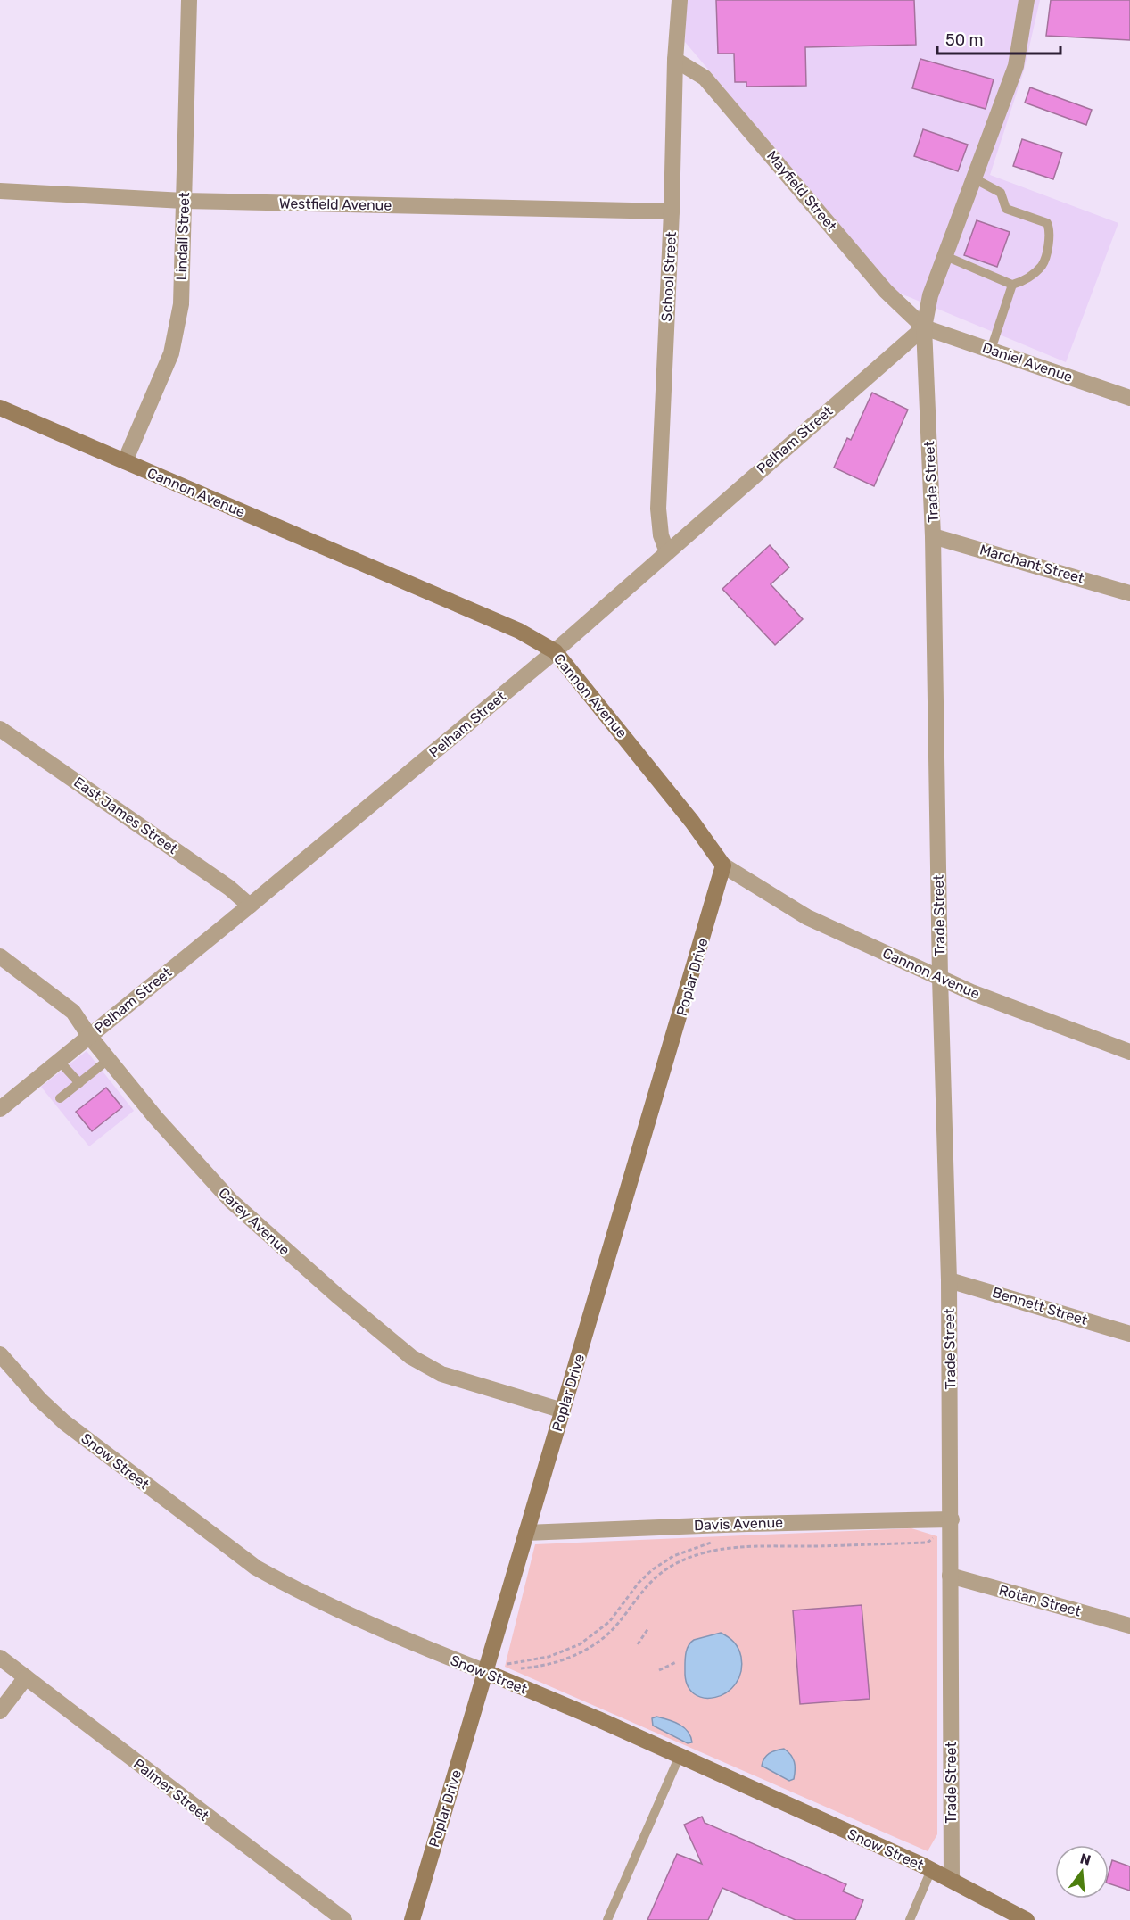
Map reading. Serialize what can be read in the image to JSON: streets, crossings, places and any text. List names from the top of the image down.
{
  "streets": {
    "street": [
      "Mayfield Street",
      "Westfield Avenue",
      "Lindall Street",
      "School Street",
      "Daniel Avenue",
      "Pelham Street",
      "Trade Street",
      "Cannon Avenue",
      "Marchant Street",
      "East James Street",
      "Poplar Drive",
      "Carey Avenue",
      "Bennett Street",
      "Snow Street",
      "Davis Avenue",
      "Rotan Street",
      "Palmer Street"
    ]
  },
  "crossings": [
    ["Mayfield Street", "School Street"],
    ["Mayfield Street", "Daniel Avenue"],
    ["Mayfield Street", "Pelham Street"],
    ["Mayfield Street", "Trade Street"],
    ["Westfield Avenue", "Lindall Street"],
    ["Westfield Avenue", "School Street"],
    ["Lindall Street", "Cannon Avenue"],
    ["School Street", "Pelham Street"],
    ["Daniel Avenue", "Pelham Street"],
    ["Daniel Avenue", "Trade Street"],
    ["Pelham Street", "Trade Street"],
    ["Pelham Street", "Cannon Avenue"],
    ["Pelham Street", "East James Street"],
    ["Pelham Street", "Carey Avenue"],
    ["Trade Street", "Cannon Avenue"],
    ["Trade Street", "Marchant Street"],
    ["Trade Street", "Bennett Street"],
    ["Trade Street", "Snow Street"],
    ["Trade Street", "Davis Avenue"],
    ["Trade Street", "Rotan Street"],
    ["Cannon Avenue", "Poplar Drive"],
    ["Poplar Drive", "Carey Avenue"],
    ["Poplar Drive", "Snow Street"],
    ["Poplar Drive", "Davis Avenue"]
  ],
  "scale_bar": "50 m",
  "north": "top"
}
